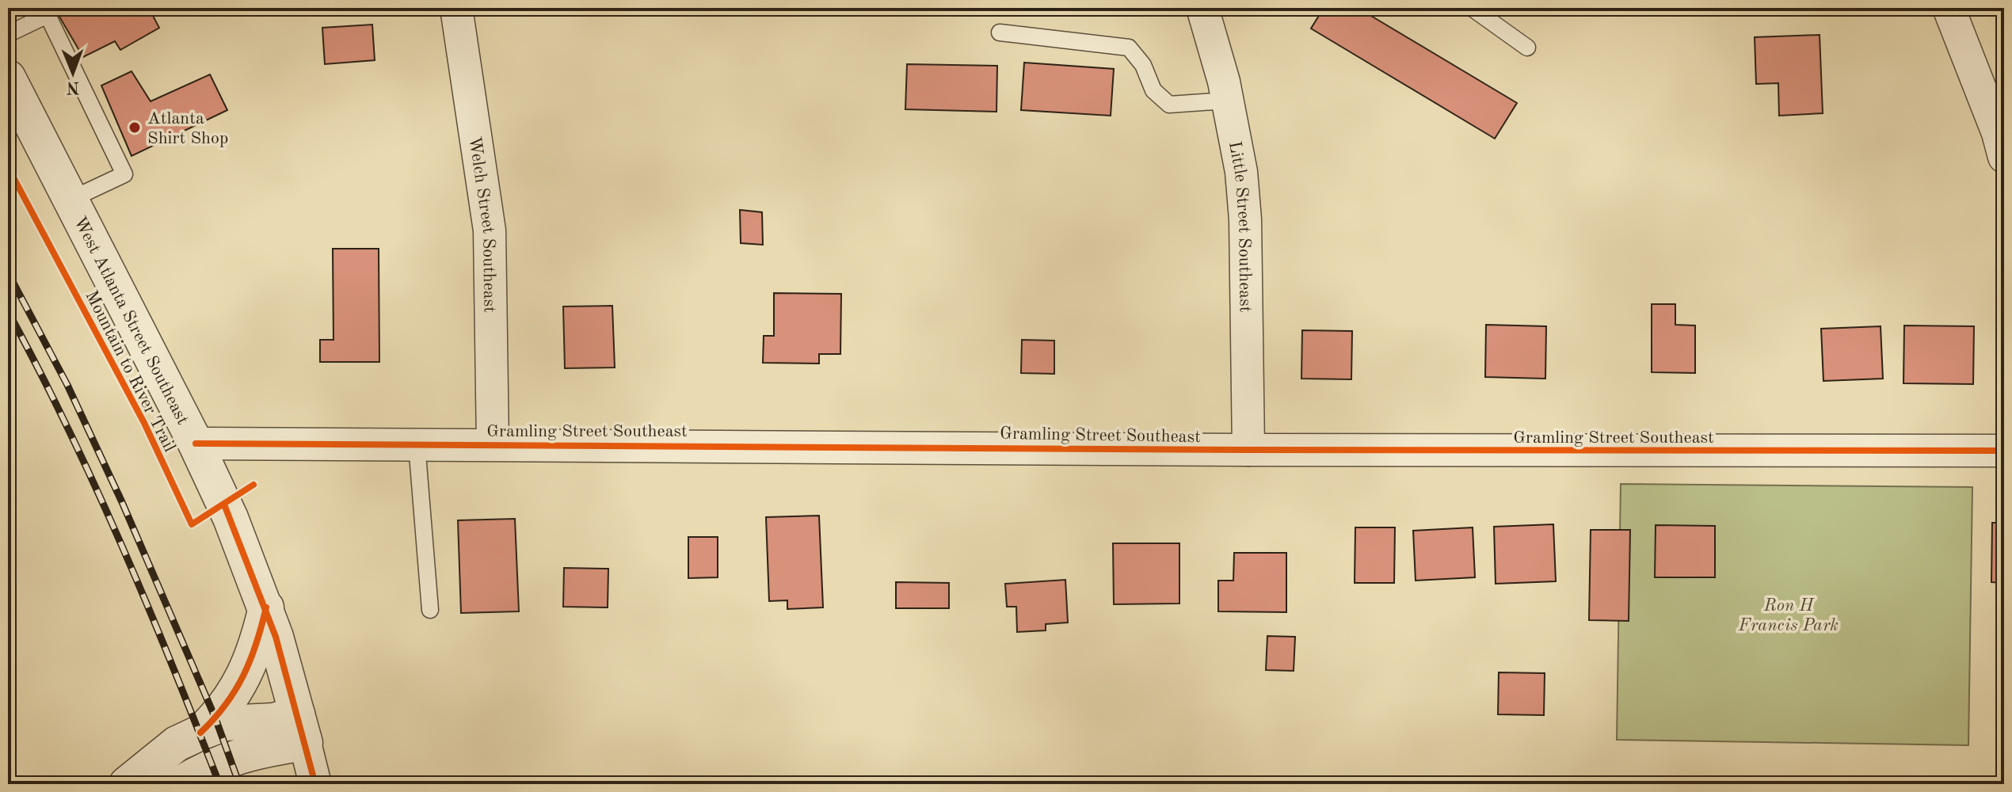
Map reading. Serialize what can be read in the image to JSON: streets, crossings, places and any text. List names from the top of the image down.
{
  "streets": {
    "street": [
      "Welch Street Southeast",
      "Little Street Southeast",
      "West Atlanta Street Southeast",
      "Gramling Street Southeast"
    ],
    "cycle path": ["Mountain to River Trail"]
  },
  "crossings": [
    ["Welch Street Southeast", "Gramling Street Southeast"],
    ["Little Street Southeast", "Gramling Street Southeast"],
    ["West Atlanta Street Southeast", "Gramling Street Southeast"]
  ],
  "parks": ["Ron H Francis Park"],
  "places": ["Atlanta Shirt Shop"],
  "north": "bottom"
}
